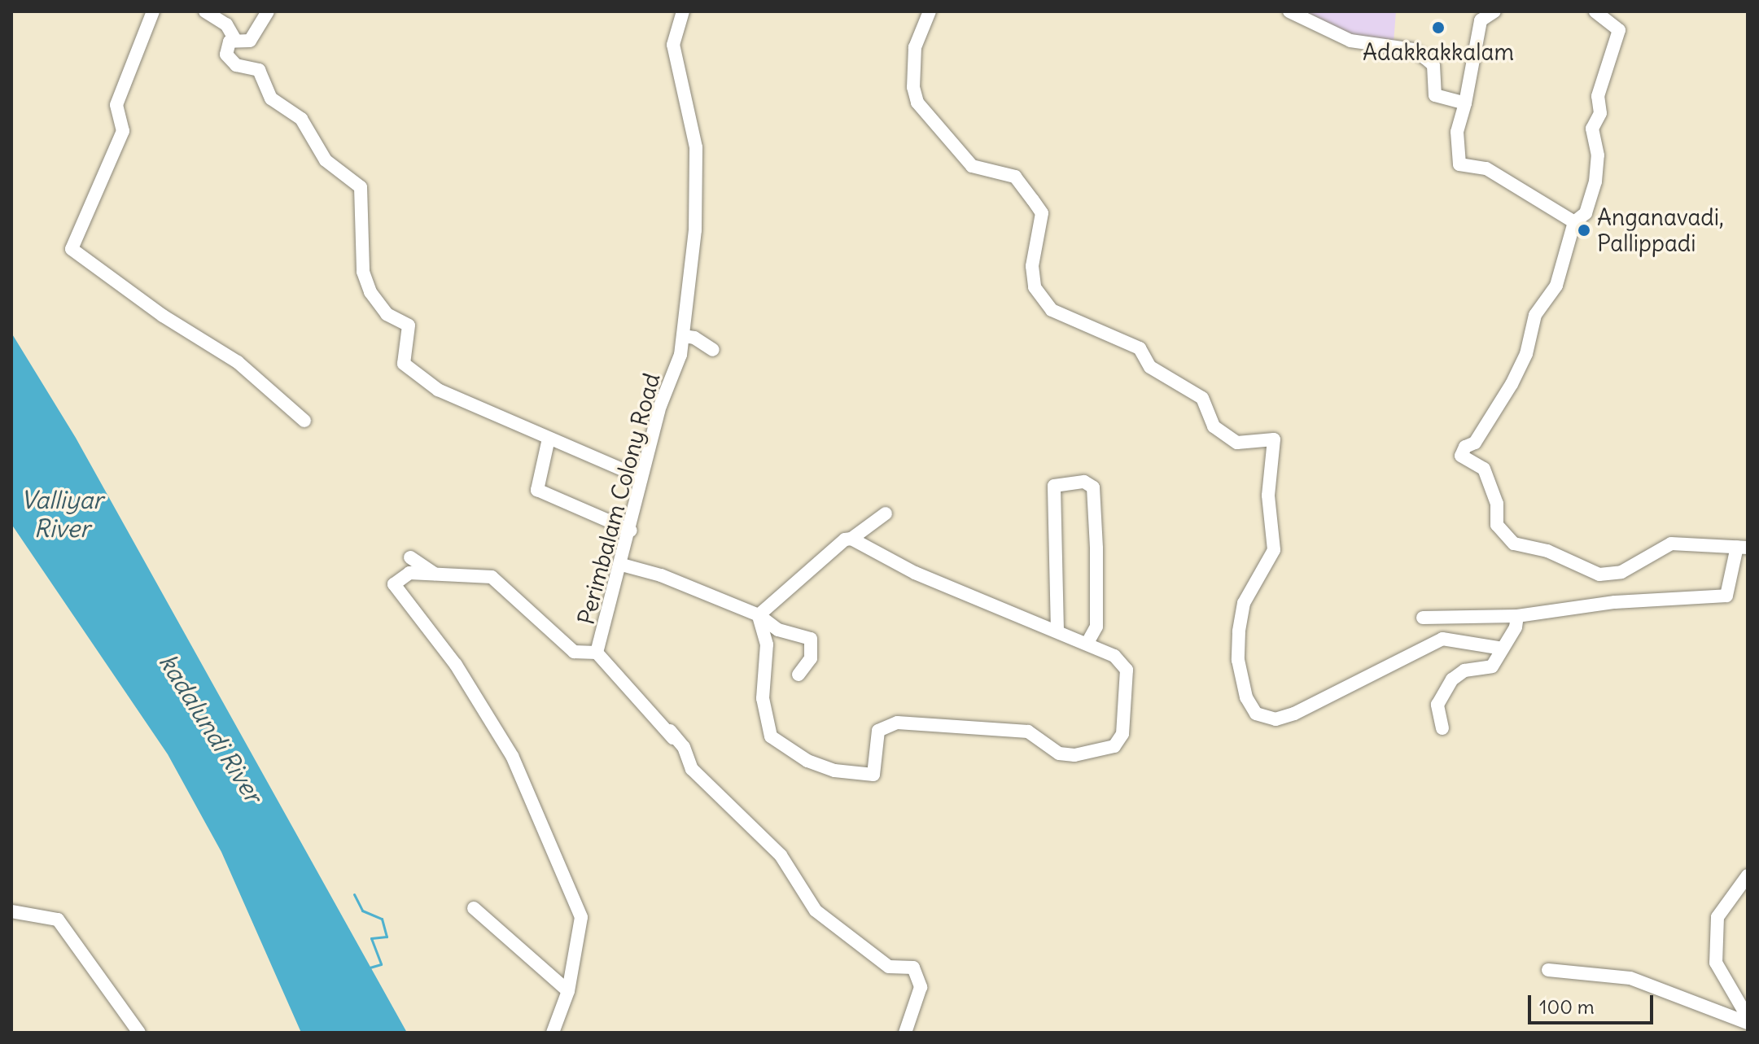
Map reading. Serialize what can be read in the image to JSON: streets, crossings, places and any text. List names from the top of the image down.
{
  "streets": {
    "street": ["Perimbalam Colony Road"]
  },
  "water": ["Valliyar River", "kadalundi River"],
  "places": ["Adakkakkalam", "Anganavadi, Pallippadi"],
  "scale_bar": "100 m"
}
